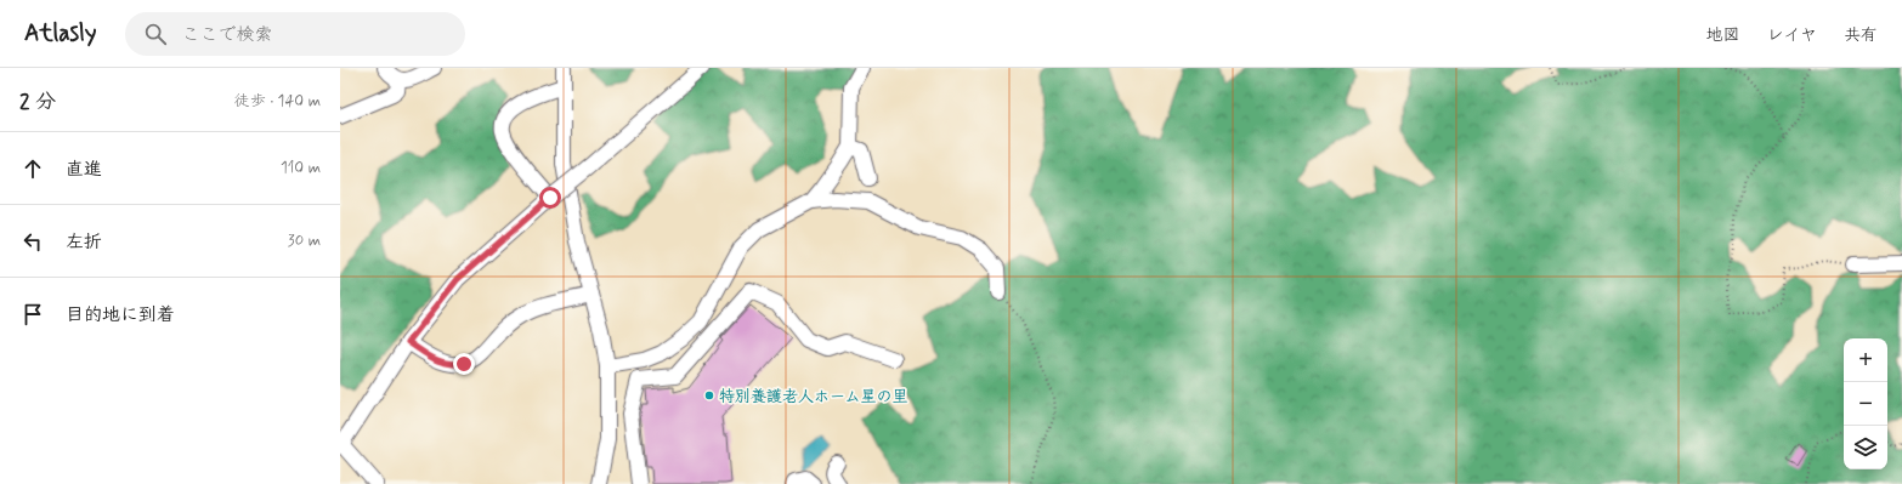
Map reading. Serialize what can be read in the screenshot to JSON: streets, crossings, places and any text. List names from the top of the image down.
{
  "places": ["特別養護老人ホーム星の里"],
  "page": {
    "header": "Atlasly",
    "search": "ここで検索",
    "nav": ["地図", "レイヤ", "共有"],
    "heading": ["2 分", "徒歩 · 140 m"],
    "list": [
      ["直進", "110 m"],
      ["左折", "30 m"],
      "目的地に到着"
    ],
    "map_buttons": ["+", "−"]
  }
}
